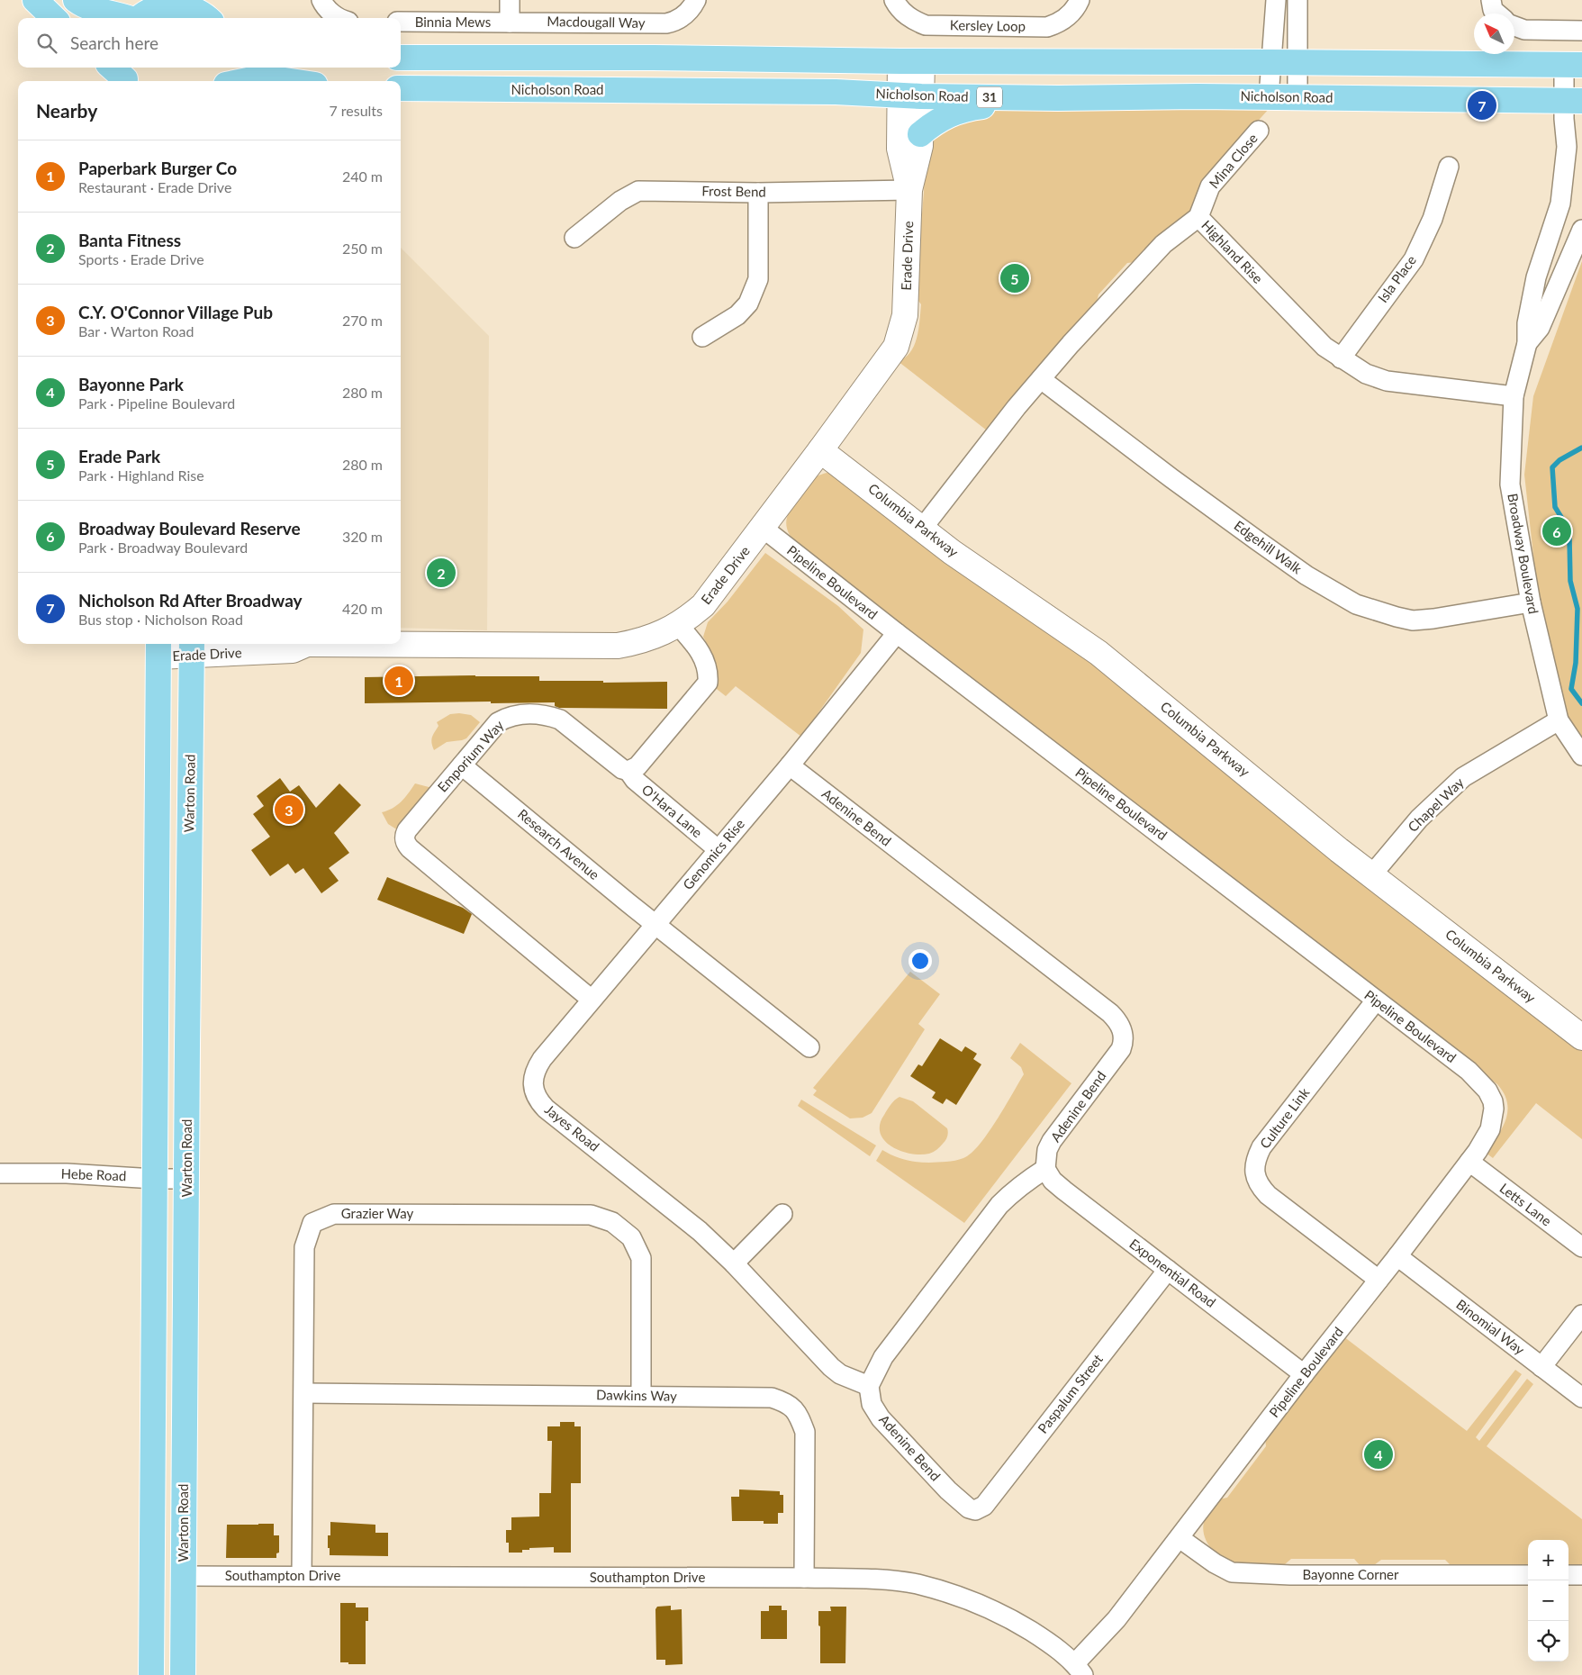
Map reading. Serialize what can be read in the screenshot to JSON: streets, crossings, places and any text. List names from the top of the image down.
{
  "streets": {
    "main road": ["Nicholson Road", "31", "Warton Road"],
    "street": [
      "Binnia Mews",
      "Macdougall Way",
      "Kersley Loop",
      "Mina Close",
      "Frost Bend",
      "Highland Rise",
      "Erade Drive",
      "Isla Place",
      "Columbia Parkway",
      "Edgehill Walk",
      "Broadway Boulevard",
      "Pipeline Boulevard",
      "Emporium Way",
      "Chapel Way",
      "O'Hara Lane",
      "Adenine Bend",
      "Research Avenue",
      "Genomics Rise",
      "Culture Link",
      "Jayes Road",
      "Hebe Road",
      "Letts Lane",
      "Grazier Way",
      "Exponential Road",
      "Binomial Way",
      "Paspalum Street",
      "Dawkins Way",
      "Bayonne Corner",
      "Southampton Drive"
    ]
  },
  "crossings": [
    ["Binnia Mews", "Macdougall Way"],
    ["Nicholson Road", "Erade Drive"],
    ["Nicholson Road", "Broadway Boulevard"],
    ["Mina Close", "Highland Rise"],
    ["Frost Bend", "Erade Drive"],
    ["Highland Rise", "Isla Place"],
    ["Highland Rise", "Columbia Parkway"],
    ["Highland Rise", "Edgehill Walk"],
    ["Highland Rise", "Broadway Boulevard"],
    ["Erade Drive", "Columbia Parkway"],
    ["Erade Drive", "Pipeline Boulevard"],
    ["Erade Drive", "Warton Road"],
    ["Columbia Parkway", "Chapel Way"],
    ["Edgehill Walk", "Broadway Boulevard"],
    ["Broadway Boulevard", "Chapel Way"],
    ["Pipeline Boulevard", "Genomics Rise"],
    ["Pipeline Boulevard", "Culture Link"],
    ["Pipeline Boulevard", "Letts Lane"],
    ["Pipeline Boulevard", "Exponential Road"],
    ["Pipeline Boulevard", "Binomial Way"],
    ["Pipeline Boulevard", "Bayonne Corner"],
    ["Pipeline Boulevard", "Southampton Drive"],
    ["Emporium Way", "O'Hara Lane"],
    ["Emporium Way", "Research Avenue"],
    ["Emporium Way", "Jayes Road"],
    ["Warton Road", "Hebe Road"],
    ["Warton Road", "Southampton Drive"],
    ["O'Hara Lane", "Genomics Rise"],
    ["Adenine Bend", "Genomics Rise"],
    ["Adenine Bend", "Jayes Road"],
    ["Adenine Bend", "Exponential Road"],
    ["Adenine Bend", "Paspalum Street"],
    ["Research Avenue", "Genomics Rise"],
    ["Research Avenue", "Jayes Road"],
    ["Genomics Rise", "Jayes Road"],
    ["Grazier Way", "Dawkins Way"],
    ["Grazier Way", "Southampton Drive"],
    ["Exponential Road", "Paspalum Street"],
    ["Dawkins Way", "Southampton Drive"]
  ],
  "north": "top left",
  "page": {
    "search": "Search here",
    "heading": ["Nearby", "7 results"],
    "pins": [
      "7",
      "5",
      "6",
      "2",
      "1",
      "3",
      "4"
    ],
    "list": [
      {
        "mark": "1",
        "name": "Paperbark Burger Co",
        "note": "Restaurant · Erade Drive",
        "value": "240 m"
      },
      {
        "mark": "2",
        "name": "Banta Fitness",
        "note": "Sports · Erade Drive",
        "value": "250 m"
      },
      {
        "mark": "3",
        "name": "C.Y. O'Connor Village Pub",
        "note": "Bar · Warton Road",
        "value": "270 m"
      },
      {
        "mark": "4",
        "name": "Bayonne Park",
        "note": "Park · Pipeline Boulevard",
        "value": "280 m"
      },
      {
        "mark": "5",
        "name": "Erade Park",
        "note": "Park · Highland Rise",
        "value": "280 m"
      },
      {
        "mark": "6",
        "name": "Broadway Boulevard Reserve",
        "note": "Park · Broadway Boulevard",
        "value": "320 m"
      },
      {
        "mark": "7",
        "name": "Nicholson Rd After Broadway",
        "note": "Bus stop · Nicholson Road",
        "value": "420 m"
      }
    ],
    "map_buttons": ["+", "−"]
  }
}
